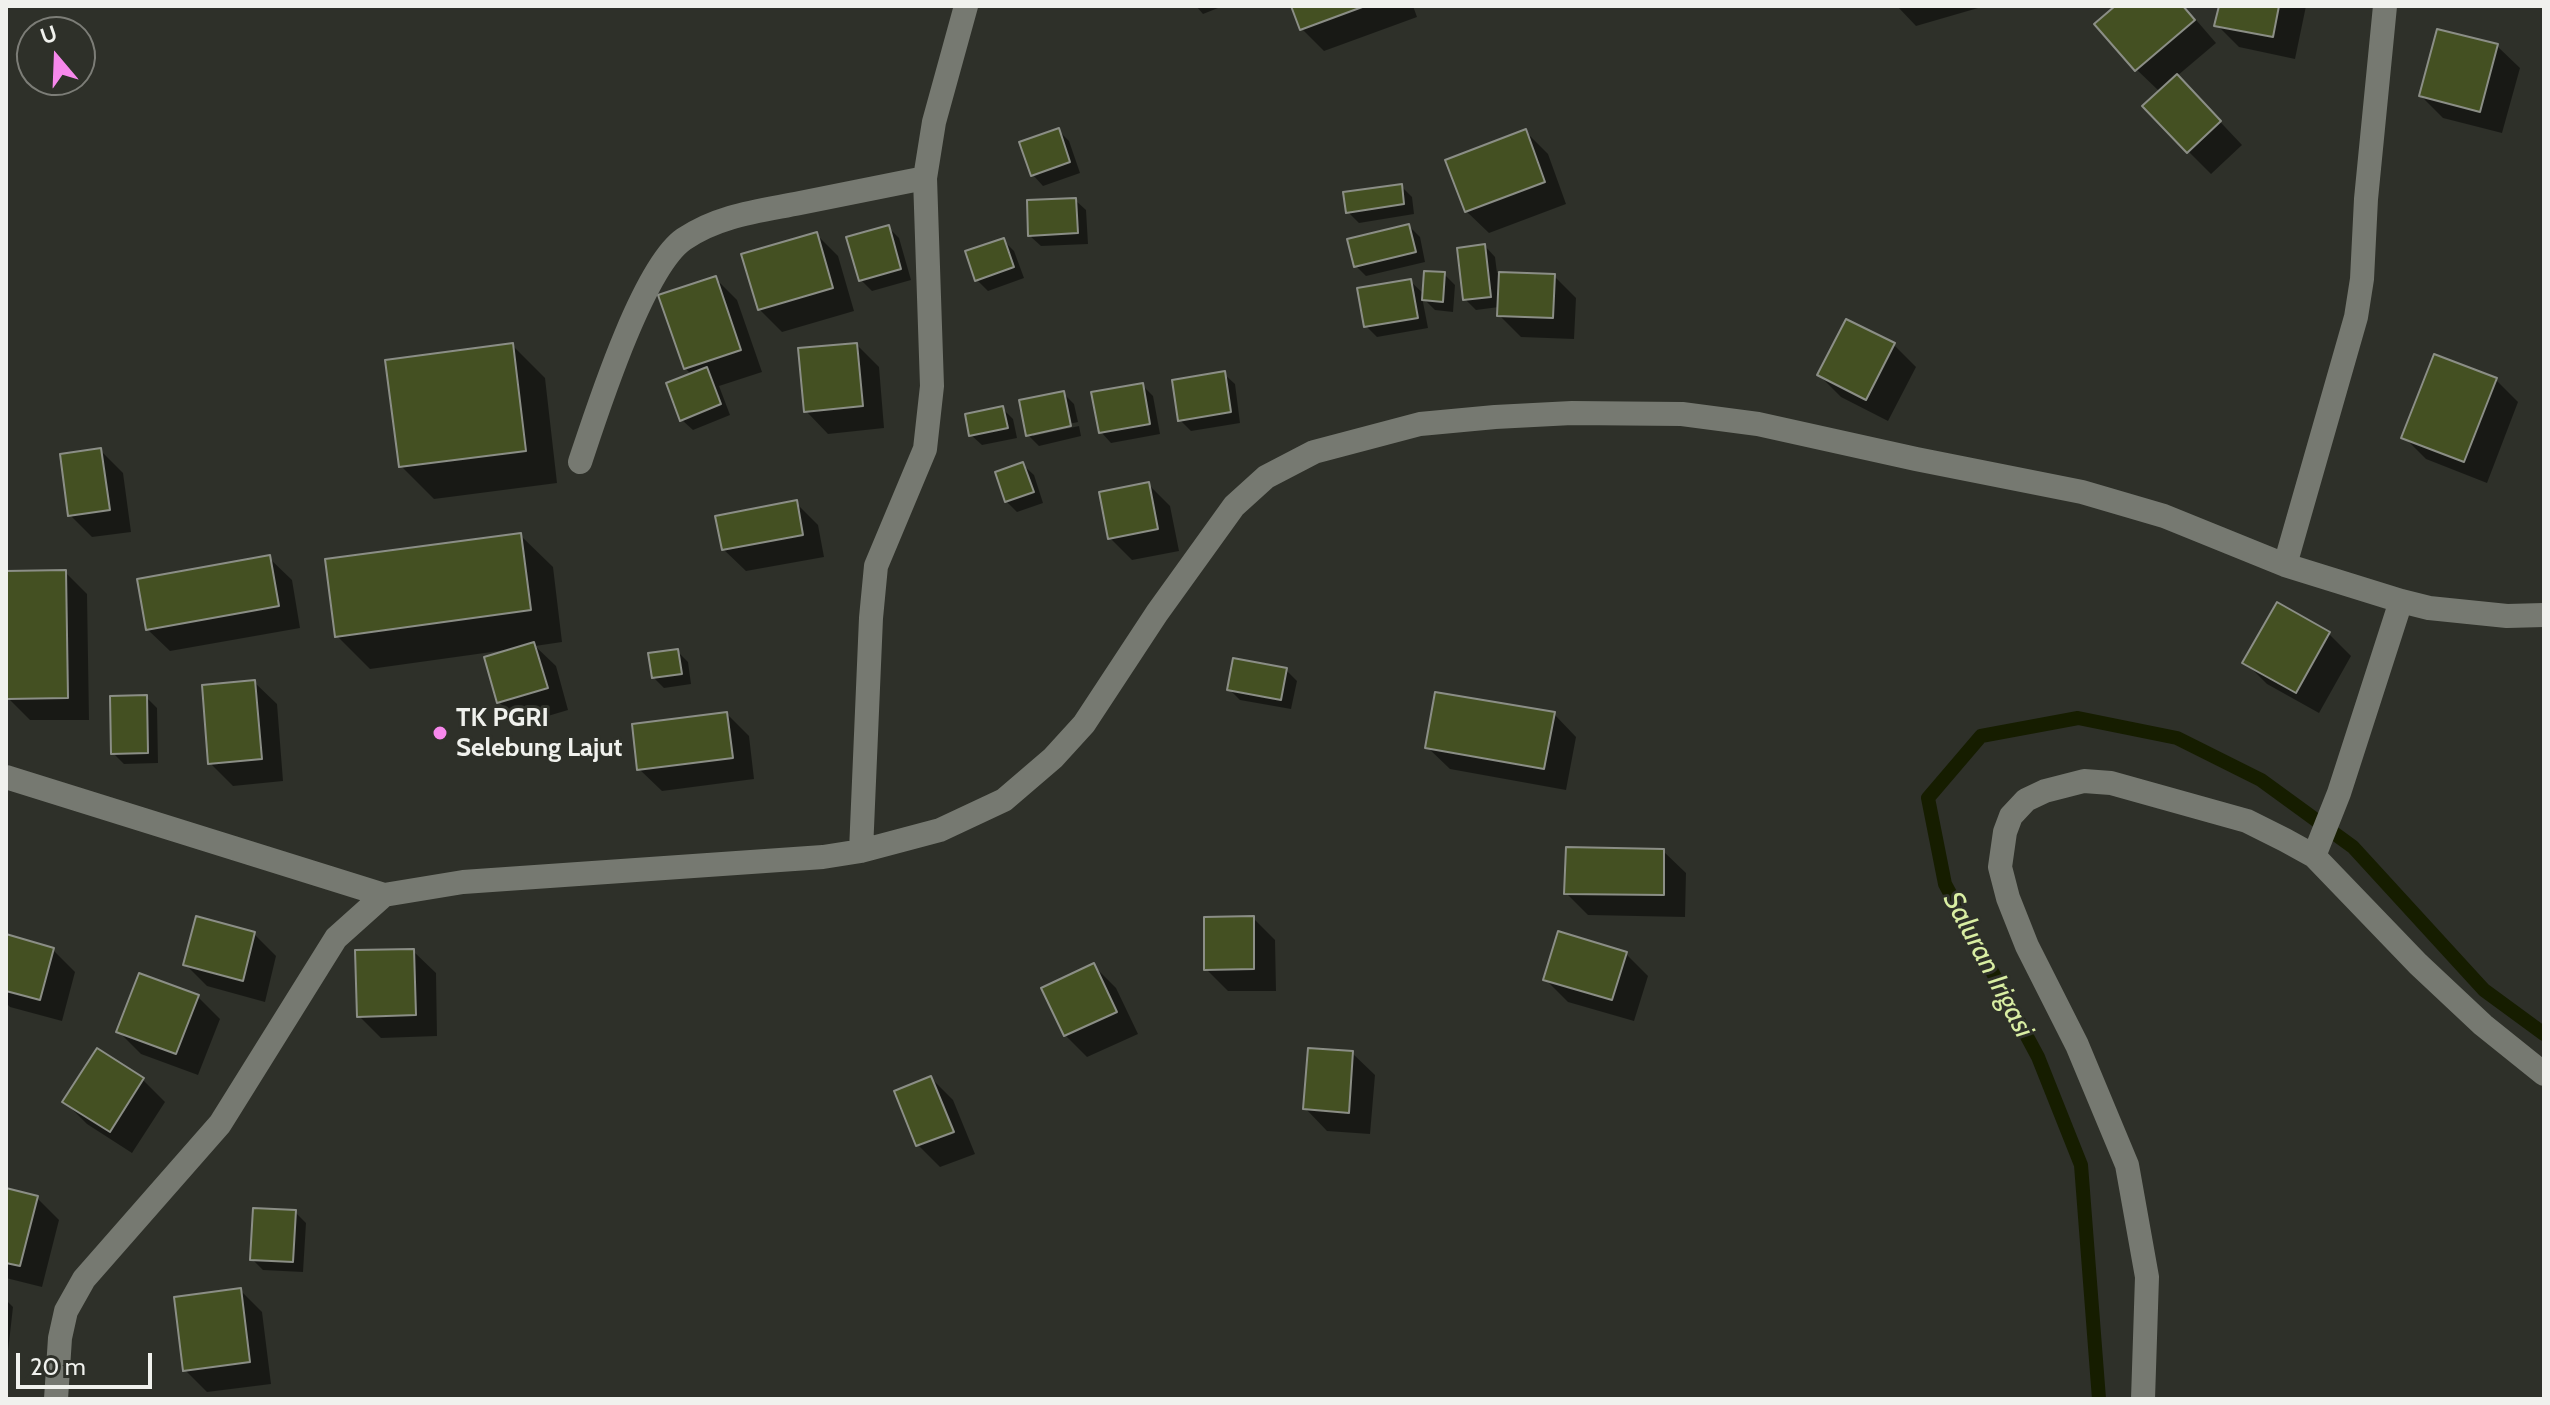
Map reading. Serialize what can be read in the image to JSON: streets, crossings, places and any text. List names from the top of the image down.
{
  "water": ["Saluran Irigasi"],
  "places": ["TK PGRI Selebung Lajut"],
  "scale_bar": "20 m",
  "north": "top"
}
